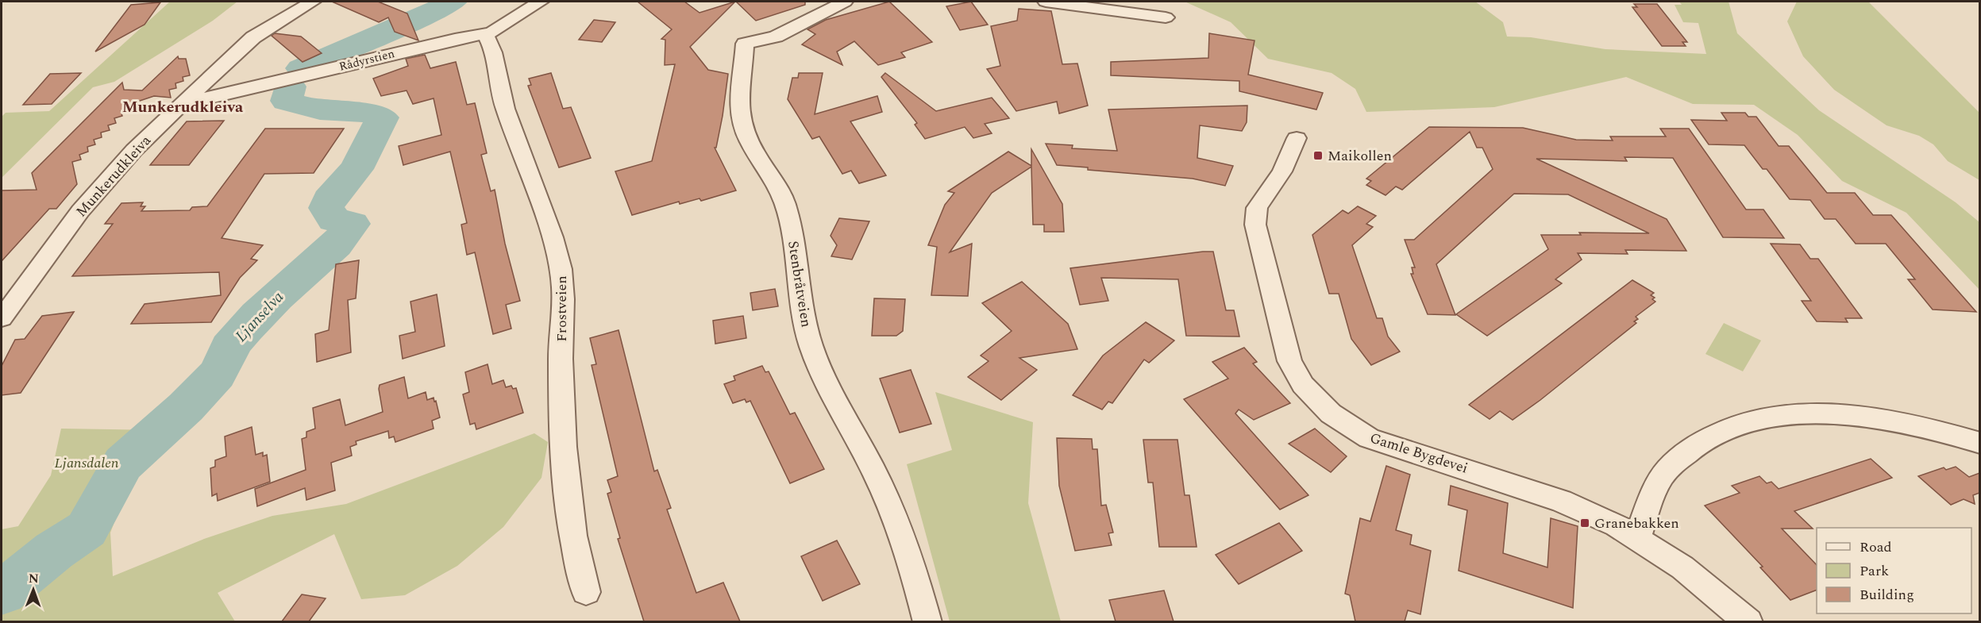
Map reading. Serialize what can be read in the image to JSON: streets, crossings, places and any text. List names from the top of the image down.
{
  "streets": {
    "street": [
      "Rådyrstien",
      "Munkerudkleiva",
      "Stenbråtveien",
      "Frostveien",
      "Gamle Bygdevei"
    ]
  },
  "crossings": [
    ["Rådyrstien", "Munkerudkleiva"],
    ["Rådyrstien", "Frostveien"]
  ],
  "districts": ["Munkerudkleiva"],
  "water": ["Ljanselva"],
  "parks": ["Ljansdalen"],
  "places": {
    "transit": ["Maikollen", "Granebakken"]
  },
  "legend": ["Road", "Park", "Building"],
  "north": "top"
}
